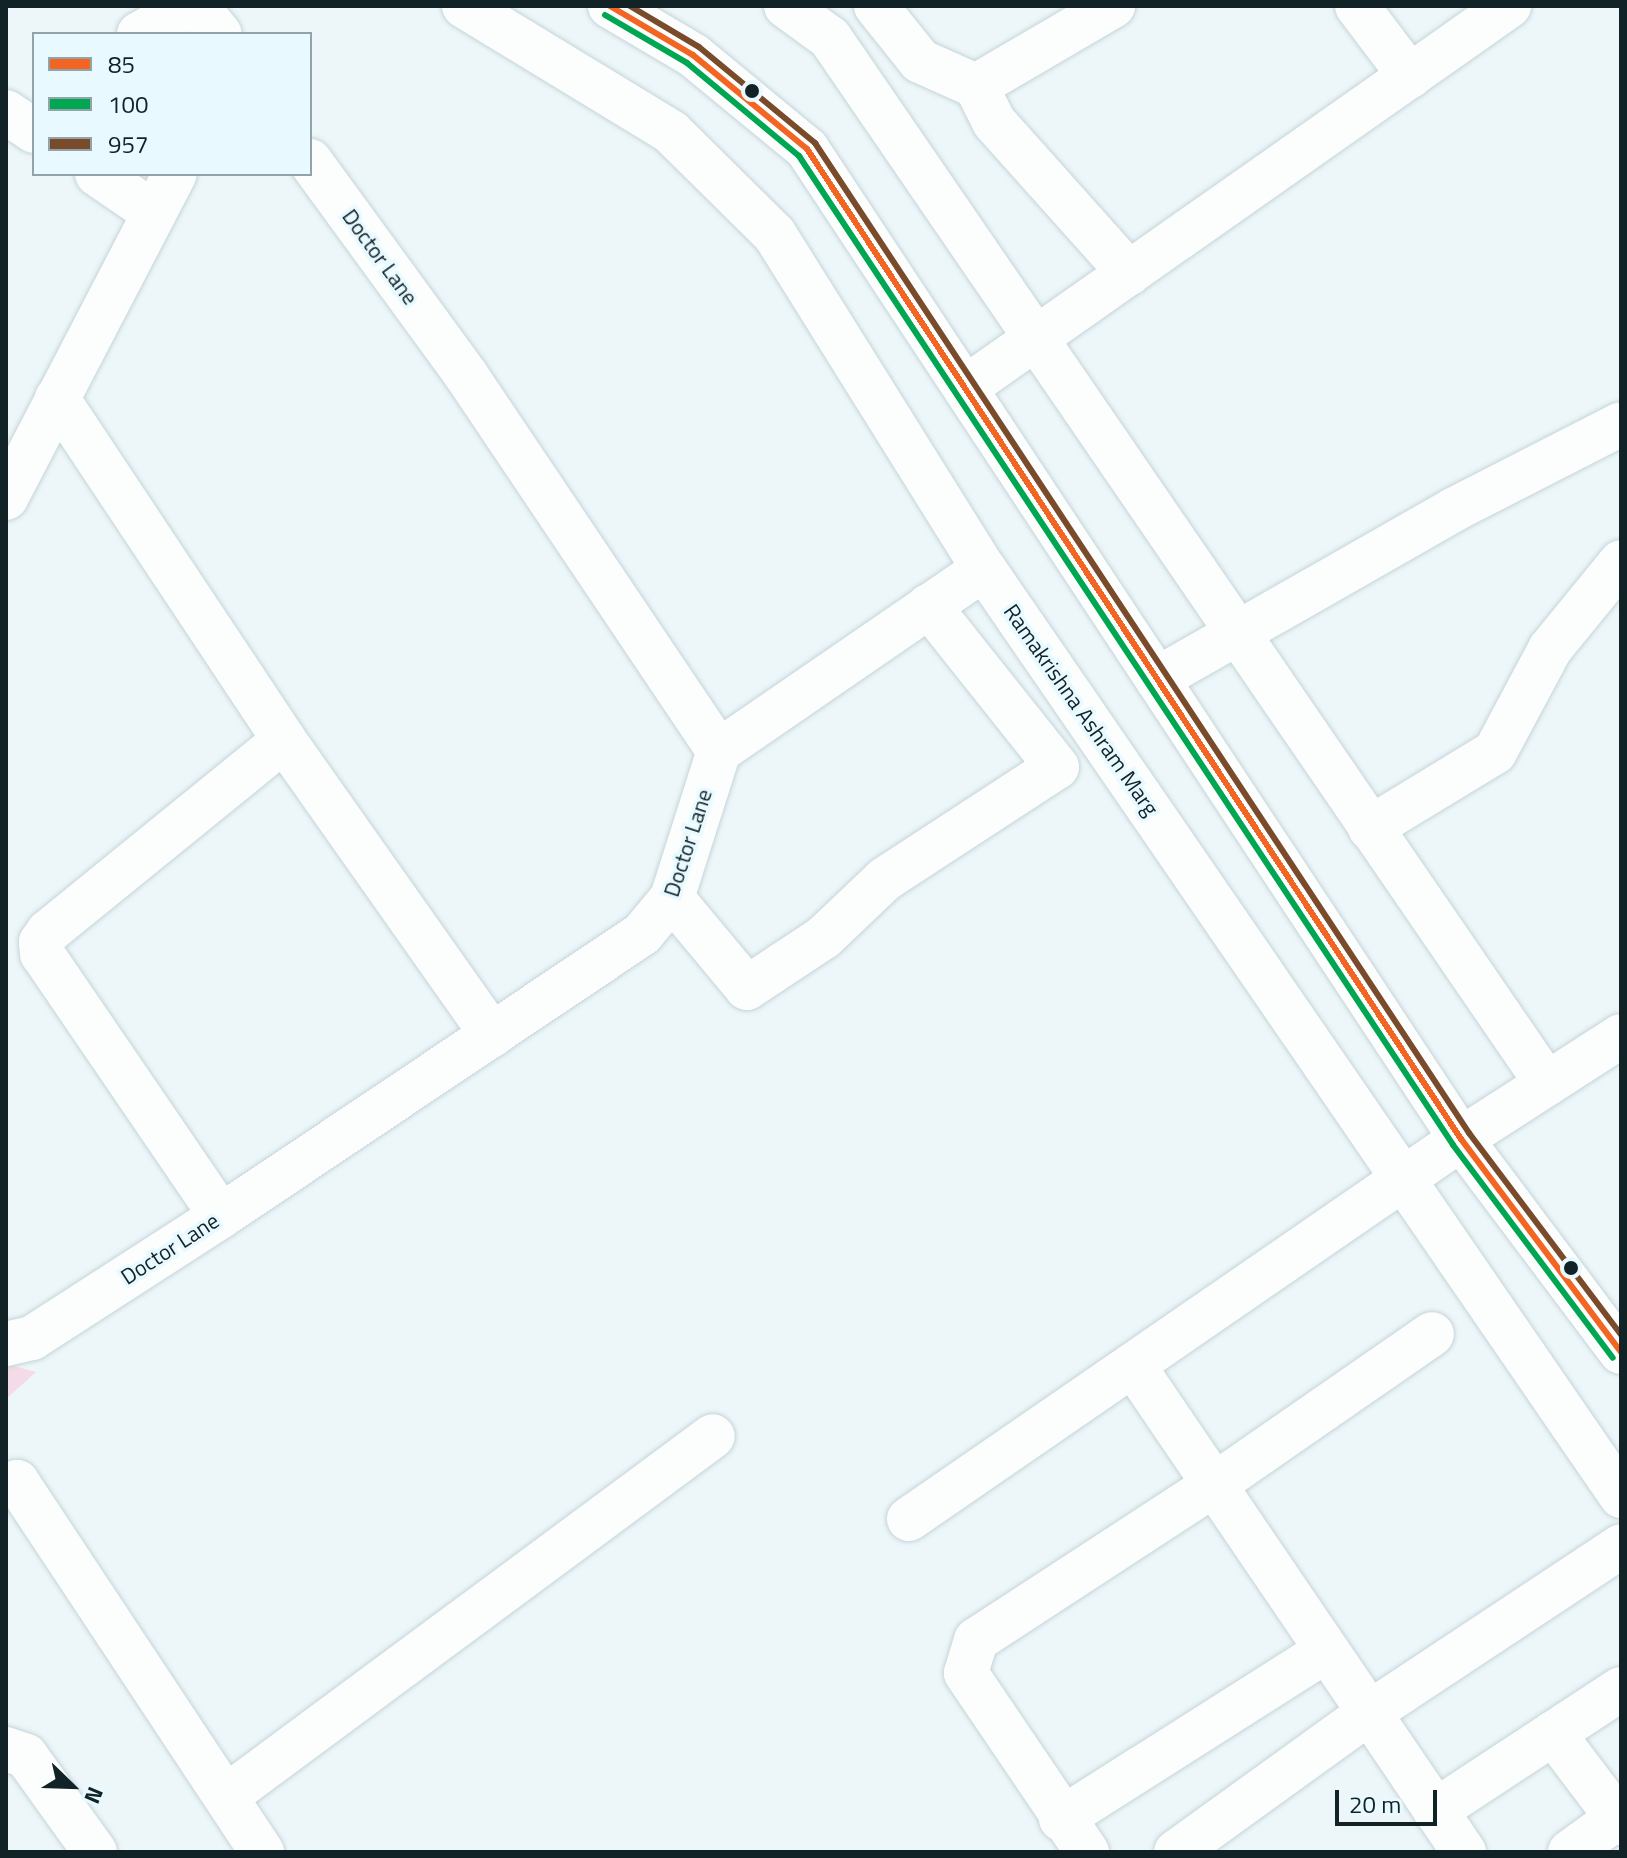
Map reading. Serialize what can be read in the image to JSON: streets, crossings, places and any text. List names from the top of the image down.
{
  "streets": {
    "street": ["Doctor Lane", "Ramakrishna Ashram Marg"]
  },
  "lines": ["transit line 85", "transit line 957", "transit line 100"],
  "legend": ["85", "100", "957"],
  "scale_bar": "20 m",
  "north": "bottom right"
}
